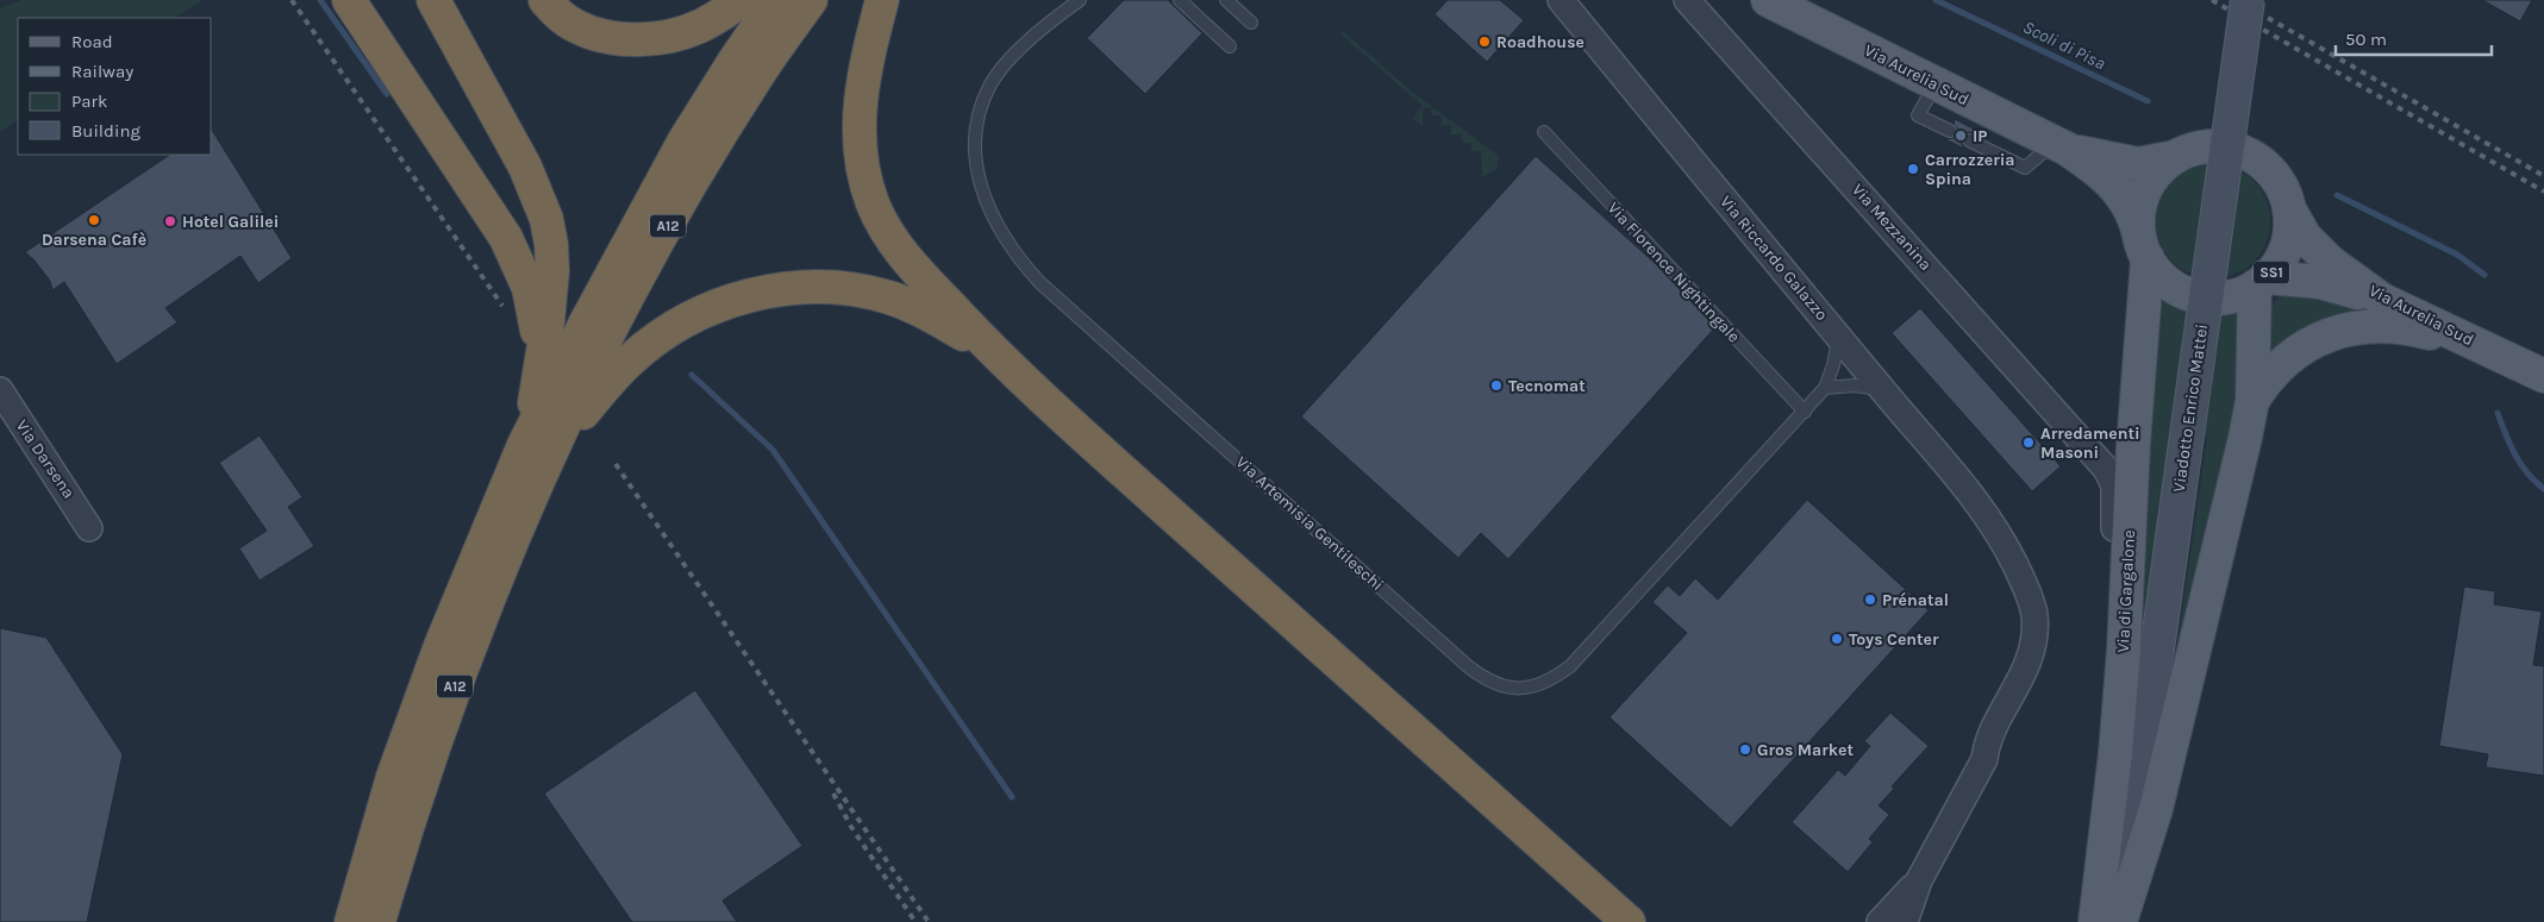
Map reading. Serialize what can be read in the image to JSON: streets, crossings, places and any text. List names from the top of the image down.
{
  "streets": {
    "highway": ["A12"],
    "main road": ["Via Aurelia Sud", "SS1", "Via di Gargalone"],
    "street": [
      "Via Mezzanina",
      "Via Riccardo Galazzo",
      "Viadotto Enrico Mattei",
      "Via Darsena"
    ],
    "lane": ["Via Florence Nightingale", "Via Artemisia Gentileschi"]
  },
  "crossings": [
    ["Via Aurelia Sud", "SS1"],
    ["Via Aurelia Sud", "Via di Gargalone"],
    ["Via Mezzanina", "Via di Gargalone"],
    ["Via Florence Nightingale", "Via Artemisia Gentileschi"],
    ["SS1", "Via di Gargalone"]
  ],
  "water": ["Scoli di Pisa"],
  "places": [
    "Roadhouse",
    "IP",
    "Carrozzeria Spina",
    "Darsena Cafè",
    "Hotel Galilei",
    "Tecnomat",
    "Arredamenti Masoni",
    "Prénatal",
    "Toys Center",
    "Gros Market"
  ],
  "legend": [
    "Road",
    "Railway",
    "Park",
    "Building"
  ],
  "scale_bar": "50 m"
}
